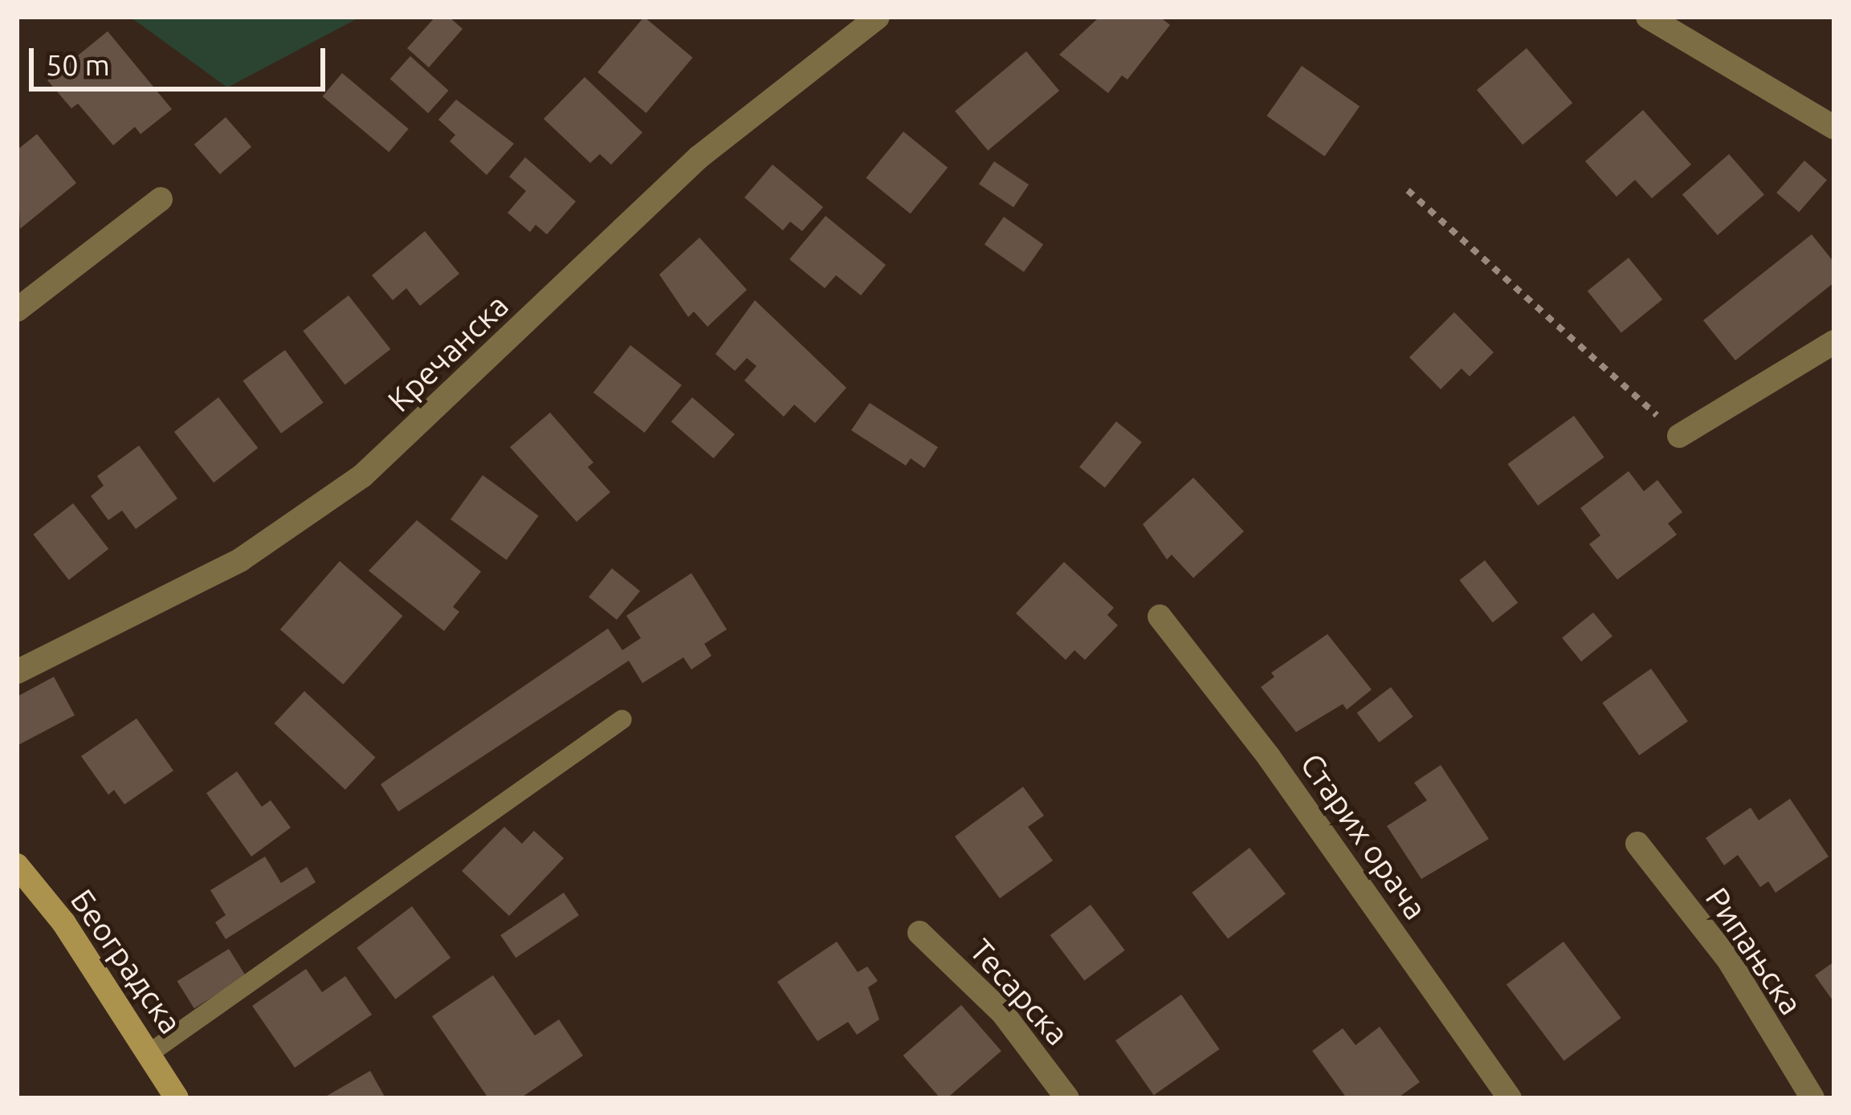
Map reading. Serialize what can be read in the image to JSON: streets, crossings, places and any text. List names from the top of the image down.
{
  "streets": {
    "main road": ["Београдска"],
    "street": [
      "Кречанска",
      "Старих орача",
      "Рипањска",
      "Тесарска"
    ]
  },
  "scale_bar": "50 m"
}
